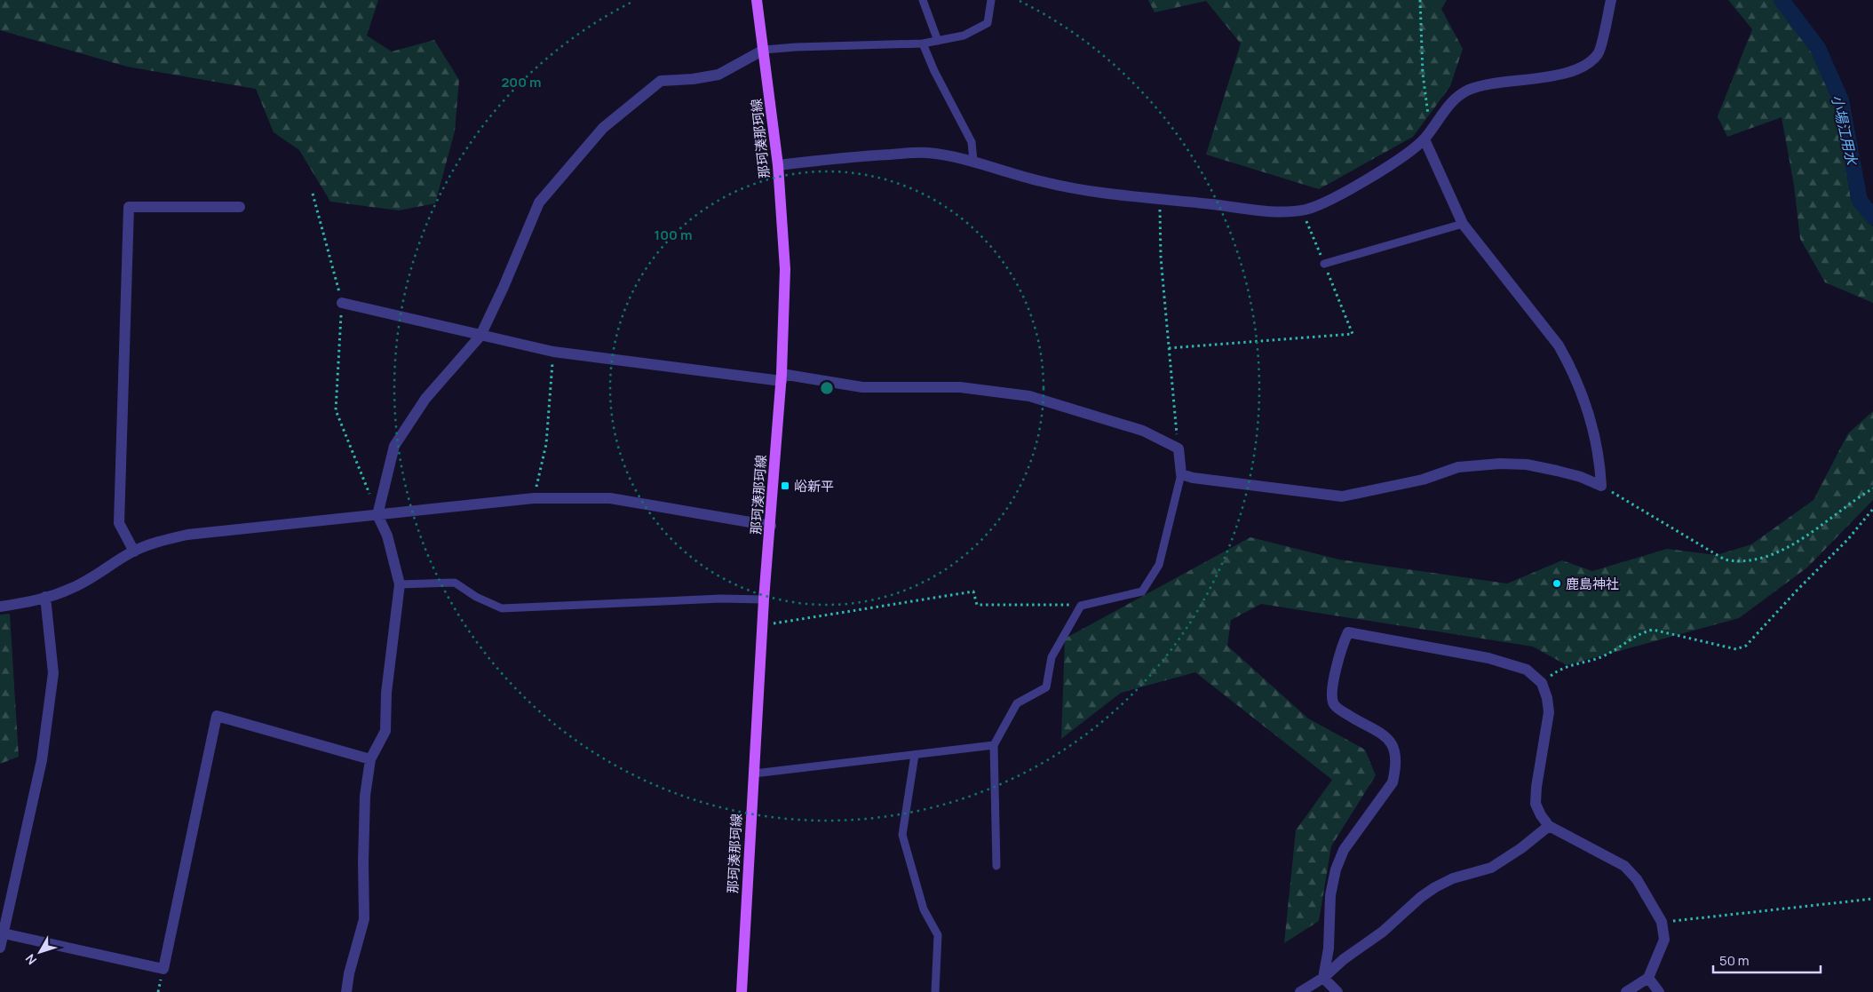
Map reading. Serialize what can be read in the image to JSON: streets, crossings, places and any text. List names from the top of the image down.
{
  "streets": {
    "main road": ["那珂湊那珂線"]
  },
  "water": ["小場江用水"],
  "places": {
    "transit": ["峪新平"],
    "other": ["鹿島神社"]
  },
  "scale_bar": "50 m",
  "north": "bottom left",
  "rings": ["200 m", "100 m"]
}
